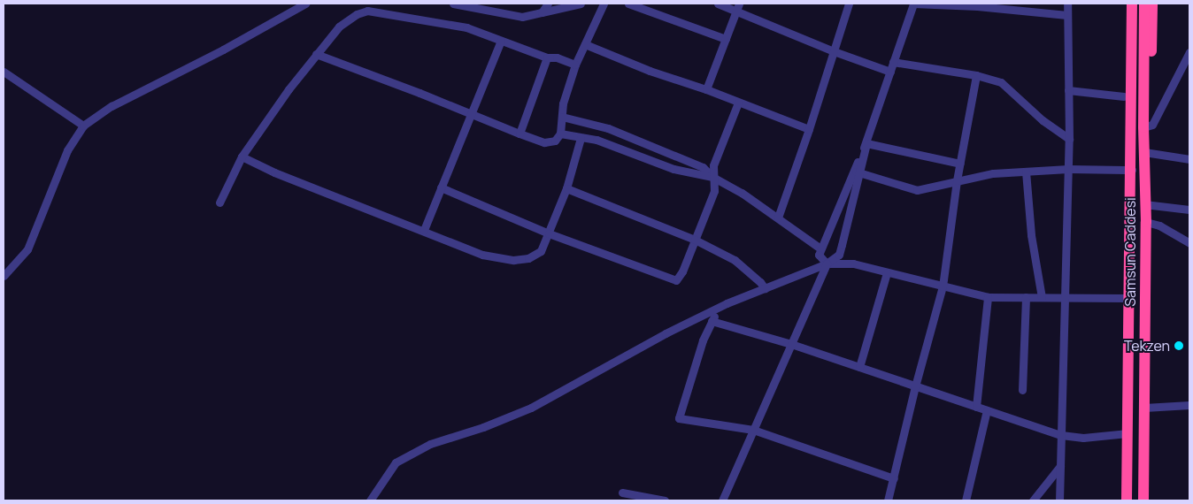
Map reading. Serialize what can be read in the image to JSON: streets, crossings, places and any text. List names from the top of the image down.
{
  "streets": {
    "highway": ["Samsun Caddesi"]
  },
  "places": ["Tekzen"]
}
